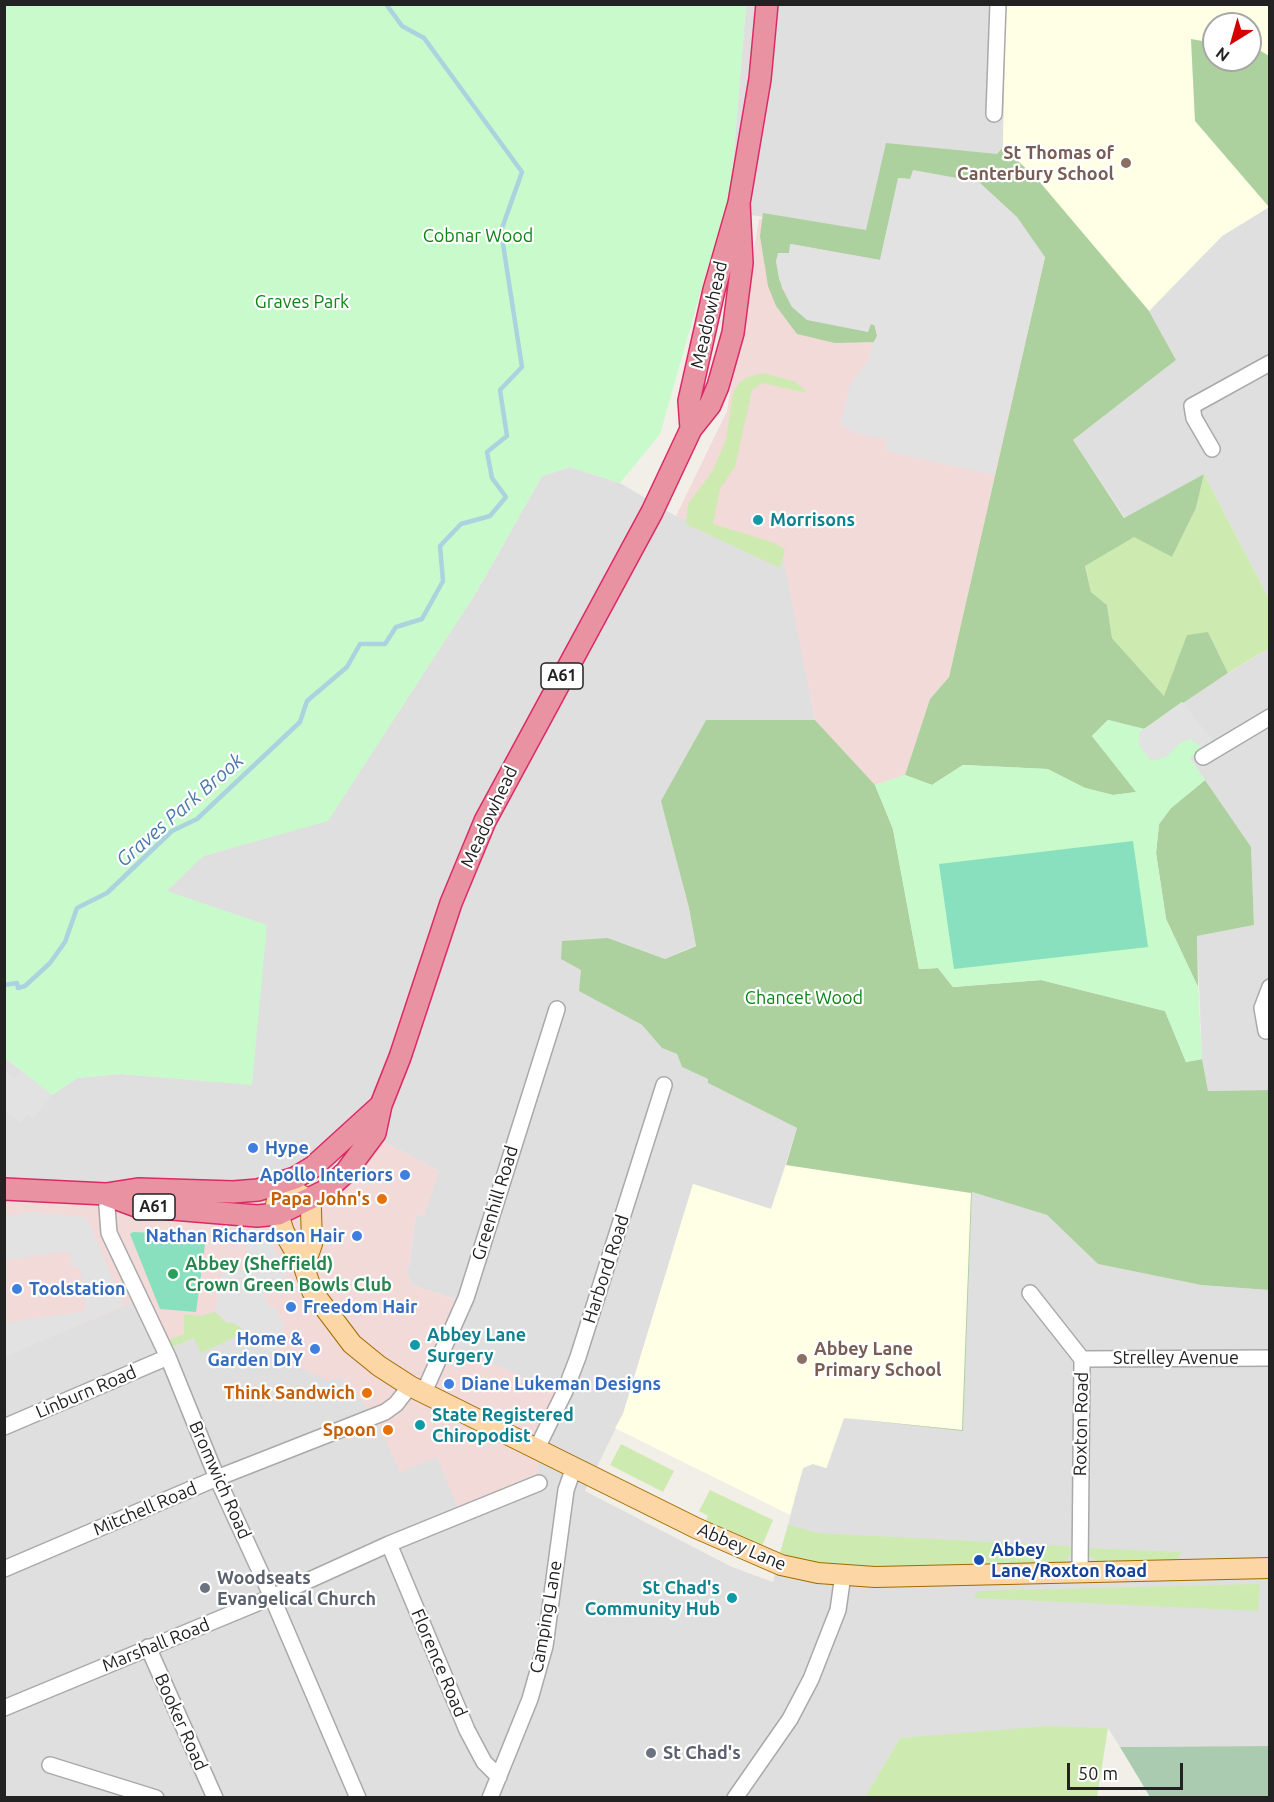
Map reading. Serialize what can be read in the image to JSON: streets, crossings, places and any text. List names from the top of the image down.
{
  "streets": {
    "highway": ["Meadowhead", "A61"],
    "main road": ["Abbey Lane"],
    "street": [
      "Greenhill Road",
      "Harbord Road",
      "Strelley Avenue",
      "Linburn Road",
      "Roxton Road",
      "Bromwich Road",
      "Mitchell Road",
      "Camping Lane",
      "Marshall Road",
      "Florence Road",
      "Booker Road"
    ]
  },
  "crossings": [
    ["Meadowhead", "A61"],
    ["Meadowhead", "Abbey Lane"],
    ["A61", "Bromwich Road"],
    ["A61", "Abbey Lane"],
    ["Greenhill Road", "Mitchell Road"],
    ["Greenhill Road", "Abbey Lane"],
    ["Harbord Road", "Abbey Lane"],
    ["Strelley Avenue", "Roxton Road"],
    ["Linburn Road", "Bromwich Road"],
    ["Roxton Road", "Abbey Lane"],
    ["Bromwich Road", "Mitchell Road"],
    ["Bromwich Road", "Marshall Road"],
    ["Mitchell Road", "Abbey Lane"],
    ["Abbey Lane", "Camping Lane"],
    ["Camping Lane", "Florence Road"],
    ["Marshall Road", "Florence Road"],
    ["Marshall Road", "Booker Road"]
  ],
  "water": ["Graves Park Brook"],
  "parks": ["Cobnar Wood", "Graves Park", "Chancet Wood"],
  "places": [
    "St Thomas of Canterbury School",
    "Morrisons",
    "Hype",
    "Apollo Interiors",
    "Papa John's",
    "Nathan Richardson Hair",
    "Abbey (Sheffield) Crown Green Bowls Club",
    "Toolstation",
    "Freedom Hair",
    "Abbey Lane Surgery",
    "Home & Garden DIY",
    "Abbey Lane Primary School",
    "Diane Lukeman Designs",
    "Think Sandwich",
    "State Registered Chiropodist",
    "Spoon",
    "Abbey Lane/Roxton Road",
    "Woodseats Evangelical Church",
    "St Chad's Community Hub",
    "St Chad's"
  ],
  "scale_bar": "50 m",
  "north": "bottom left"
}
